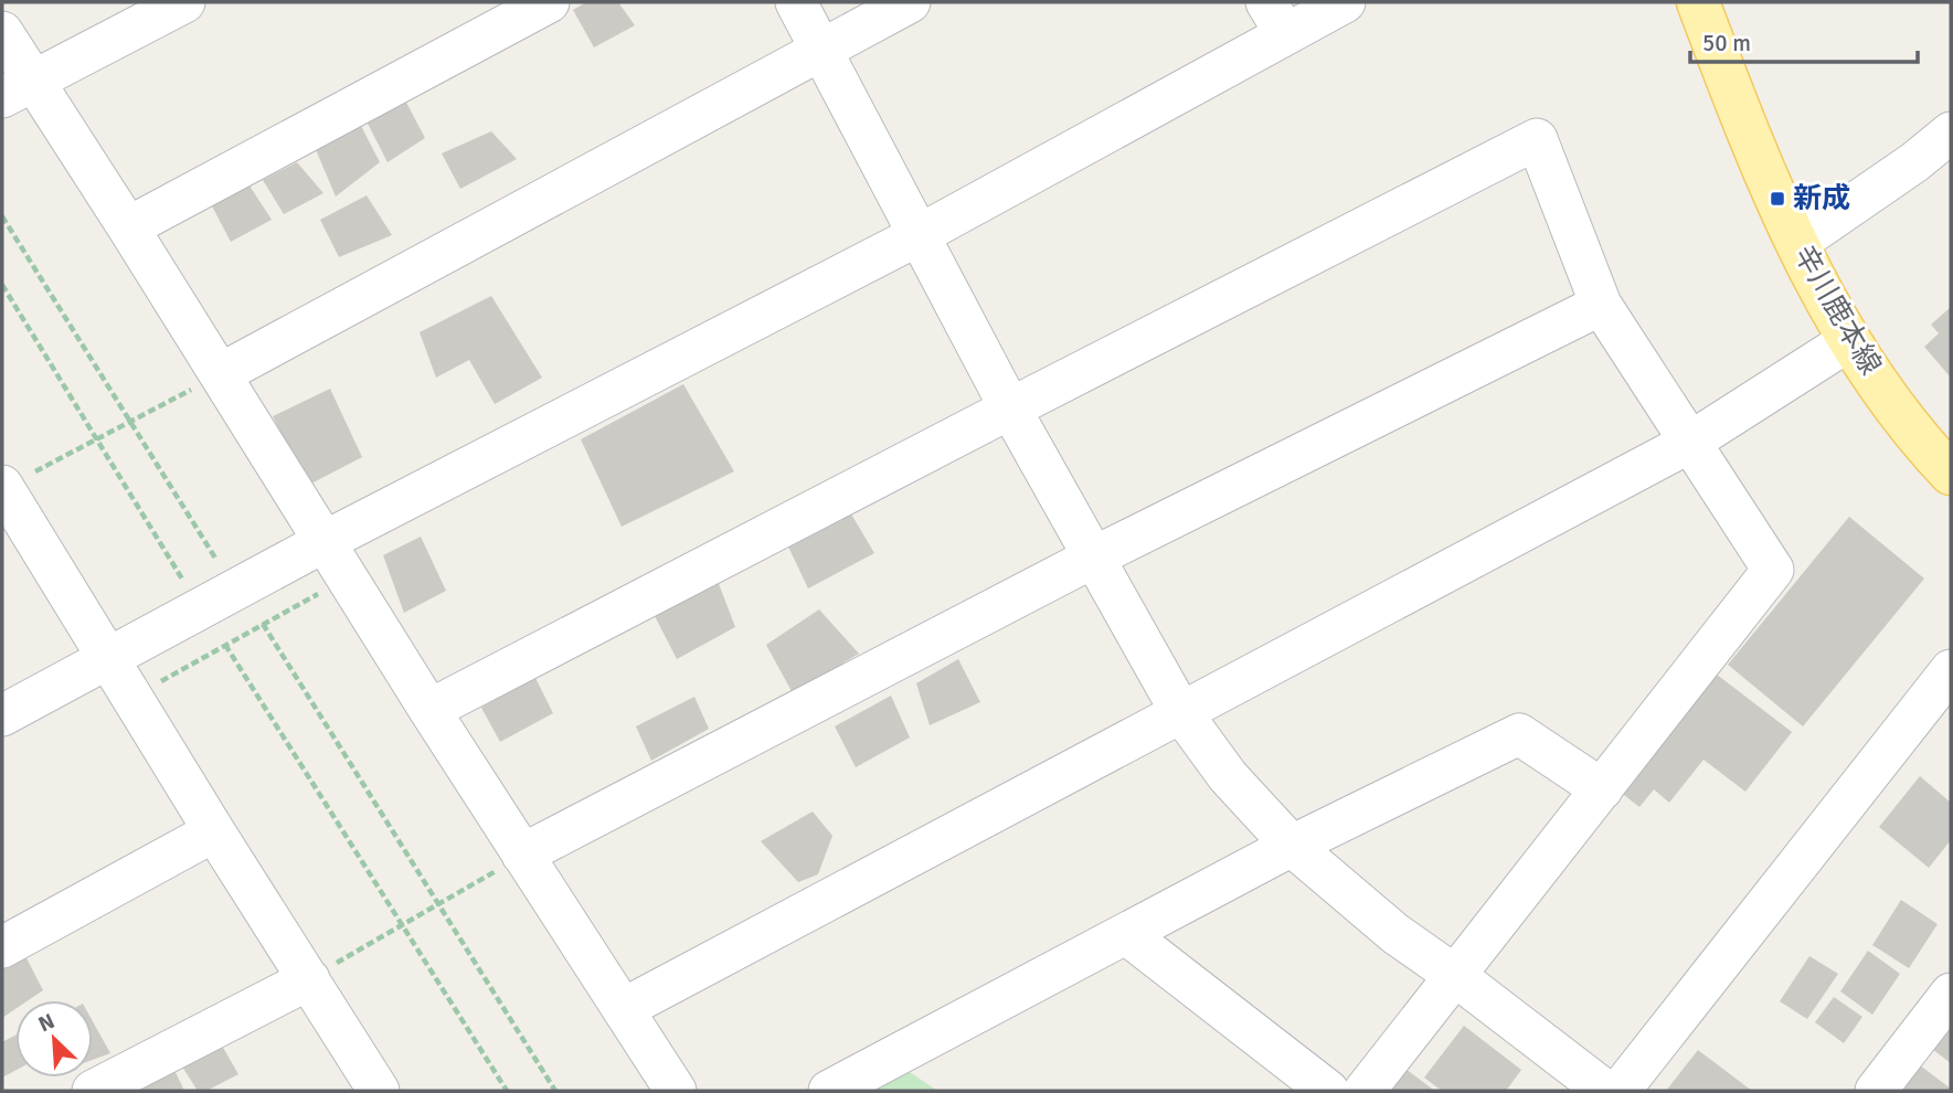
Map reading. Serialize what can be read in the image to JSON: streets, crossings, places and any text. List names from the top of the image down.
{
  "streets": {
    "main road": ["辛川鹿本線"]
  },
  "places": {
    "transit": ["新成"]
  },
  "scale_bar": "50 m",
  "north": "top left"
}
